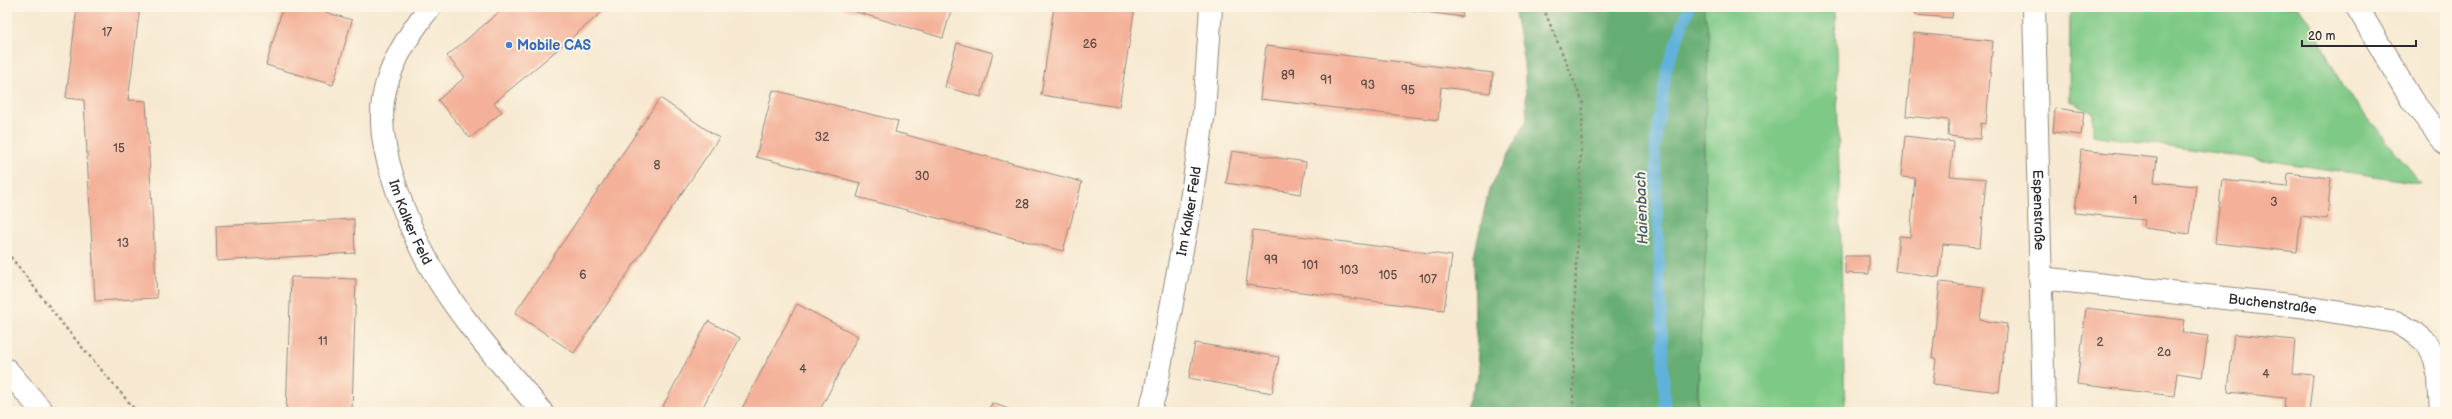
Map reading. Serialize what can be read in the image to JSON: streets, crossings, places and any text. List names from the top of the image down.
{
  "streets": {
    "street": ["Espenstraße", "Im Kalker Feld", "Buchenstraße"]
  },
  "crossings": [
    ["Espenstraße", "Buchenstraße"]
  ],
  "water": ["Haienbach"],
  "places": ["Mobile CAS"],
  "house_numbers": [
    "17",
    "26",
    "89",
    "91",
    "93",
    "95",
    "32",
    "15",
    "8",
    "30",
    "1",
    "3",
    "28",
    "13",
    "99",
    "101",
    "103",
    "6",
    "105",
    "107",
    "11",
    "2",
    "2a",
    "4",
    "4"
  ],
  "scale_bar": "20 m"
}
